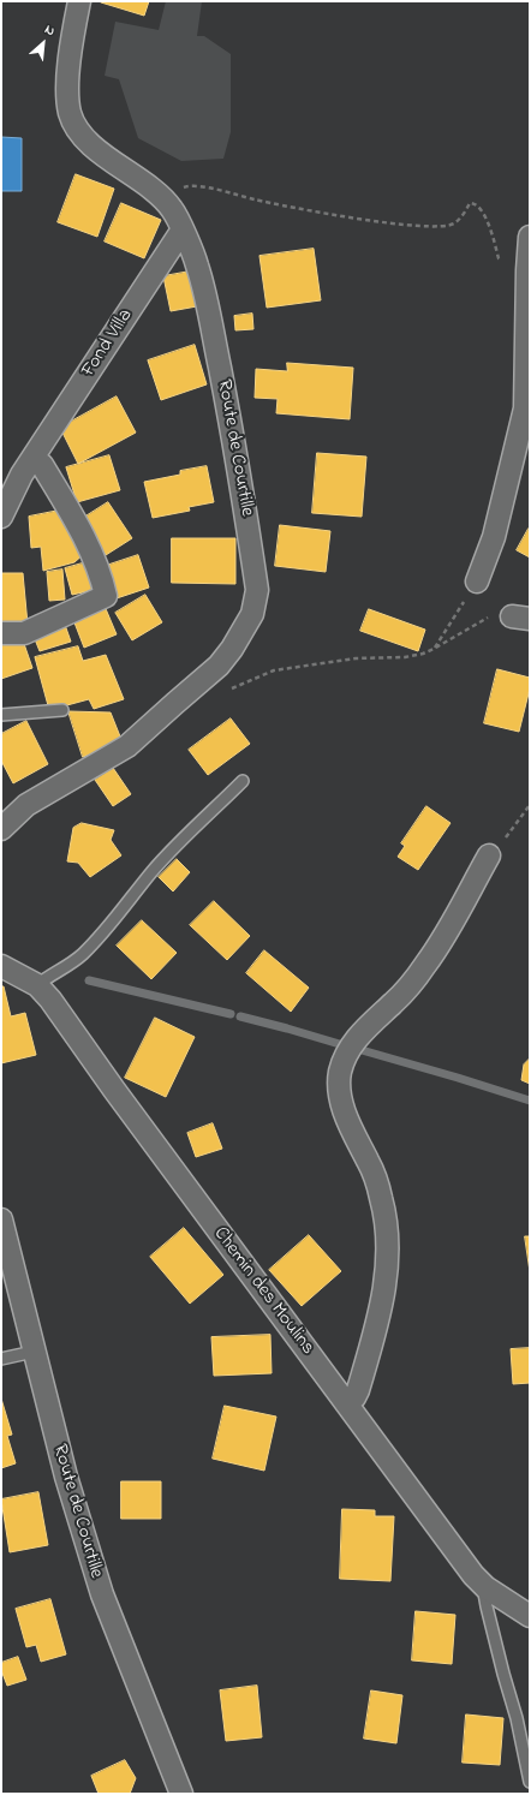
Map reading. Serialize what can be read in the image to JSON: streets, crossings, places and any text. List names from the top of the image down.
{
  "streets": {
    "street": ["Fond Villa", "Route de Courtille", "Chemin des Moulins"]
  },
  "crossings": [
    ["Fond Villa", "Route de Courtille"]
  ],
  "north": "top right"
}
